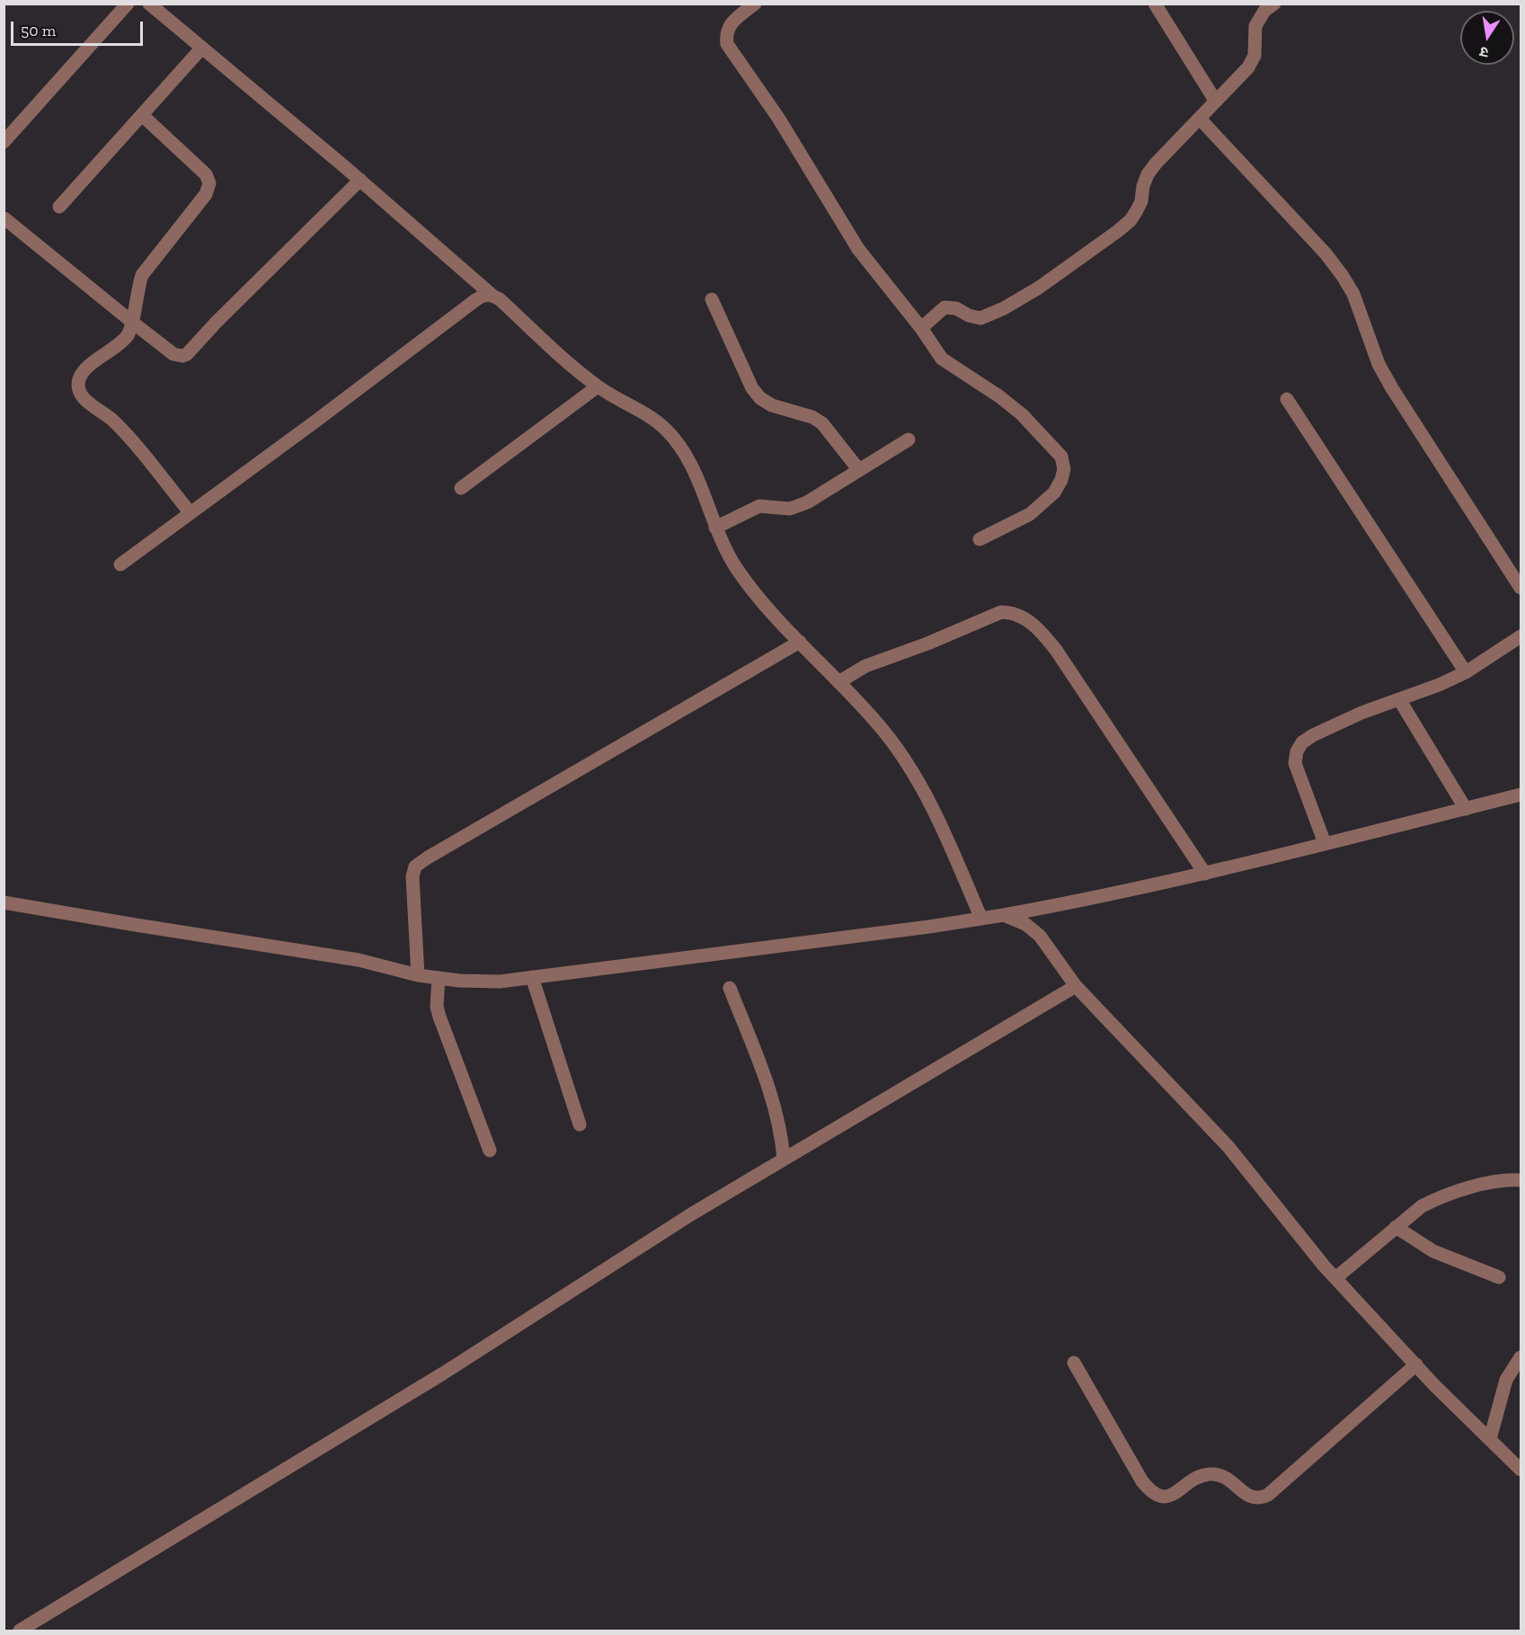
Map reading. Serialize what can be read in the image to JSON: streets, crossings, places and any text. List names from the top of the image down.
{
  "scale_bar": "50 m",
  "north": "bottom"
}
